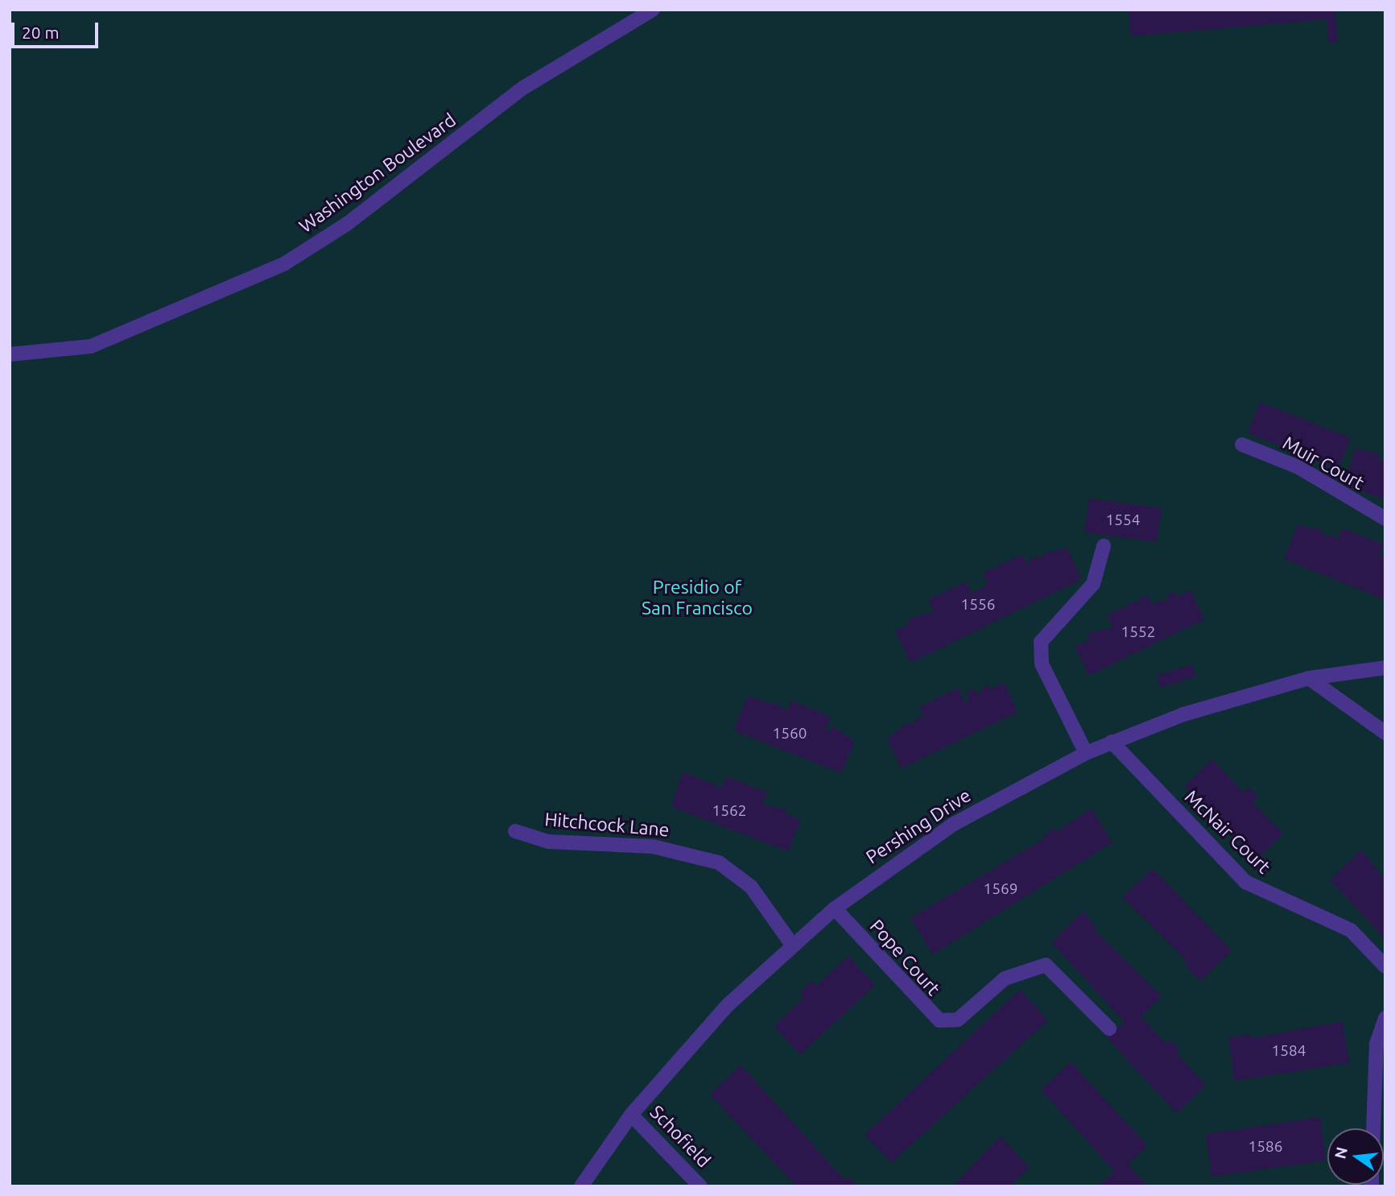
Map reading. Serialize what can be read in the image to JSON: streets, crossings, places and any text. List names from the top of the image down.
{
  "streets": {
    "street": [
      "Washington Boulevard",
      "Muir Court",
      "Hitchcock Lane",
      "Pershing Drive",
      "McNair Court",
      "Pope Court",
      "Schofield"
    ]
  },
  "crossings": [
    ["Hitchcock Lane", "Pershing Drive"],
    ["Pershing Drive", "McNair Court"],
    ["Pershing Drive", "Pope Court"],
    ["Pershing Drive", "Schofield"]
  ],
  "parks": ["Presidio of San Francisco"],
  "house_numbers": [
    "1554",
    "1556",
    "1552",
    "1560",
    "1562",
    "1569",
    "1584",
    "1586"
  ],
  "scale_bar": "20 m",
  "north": "left"
}
